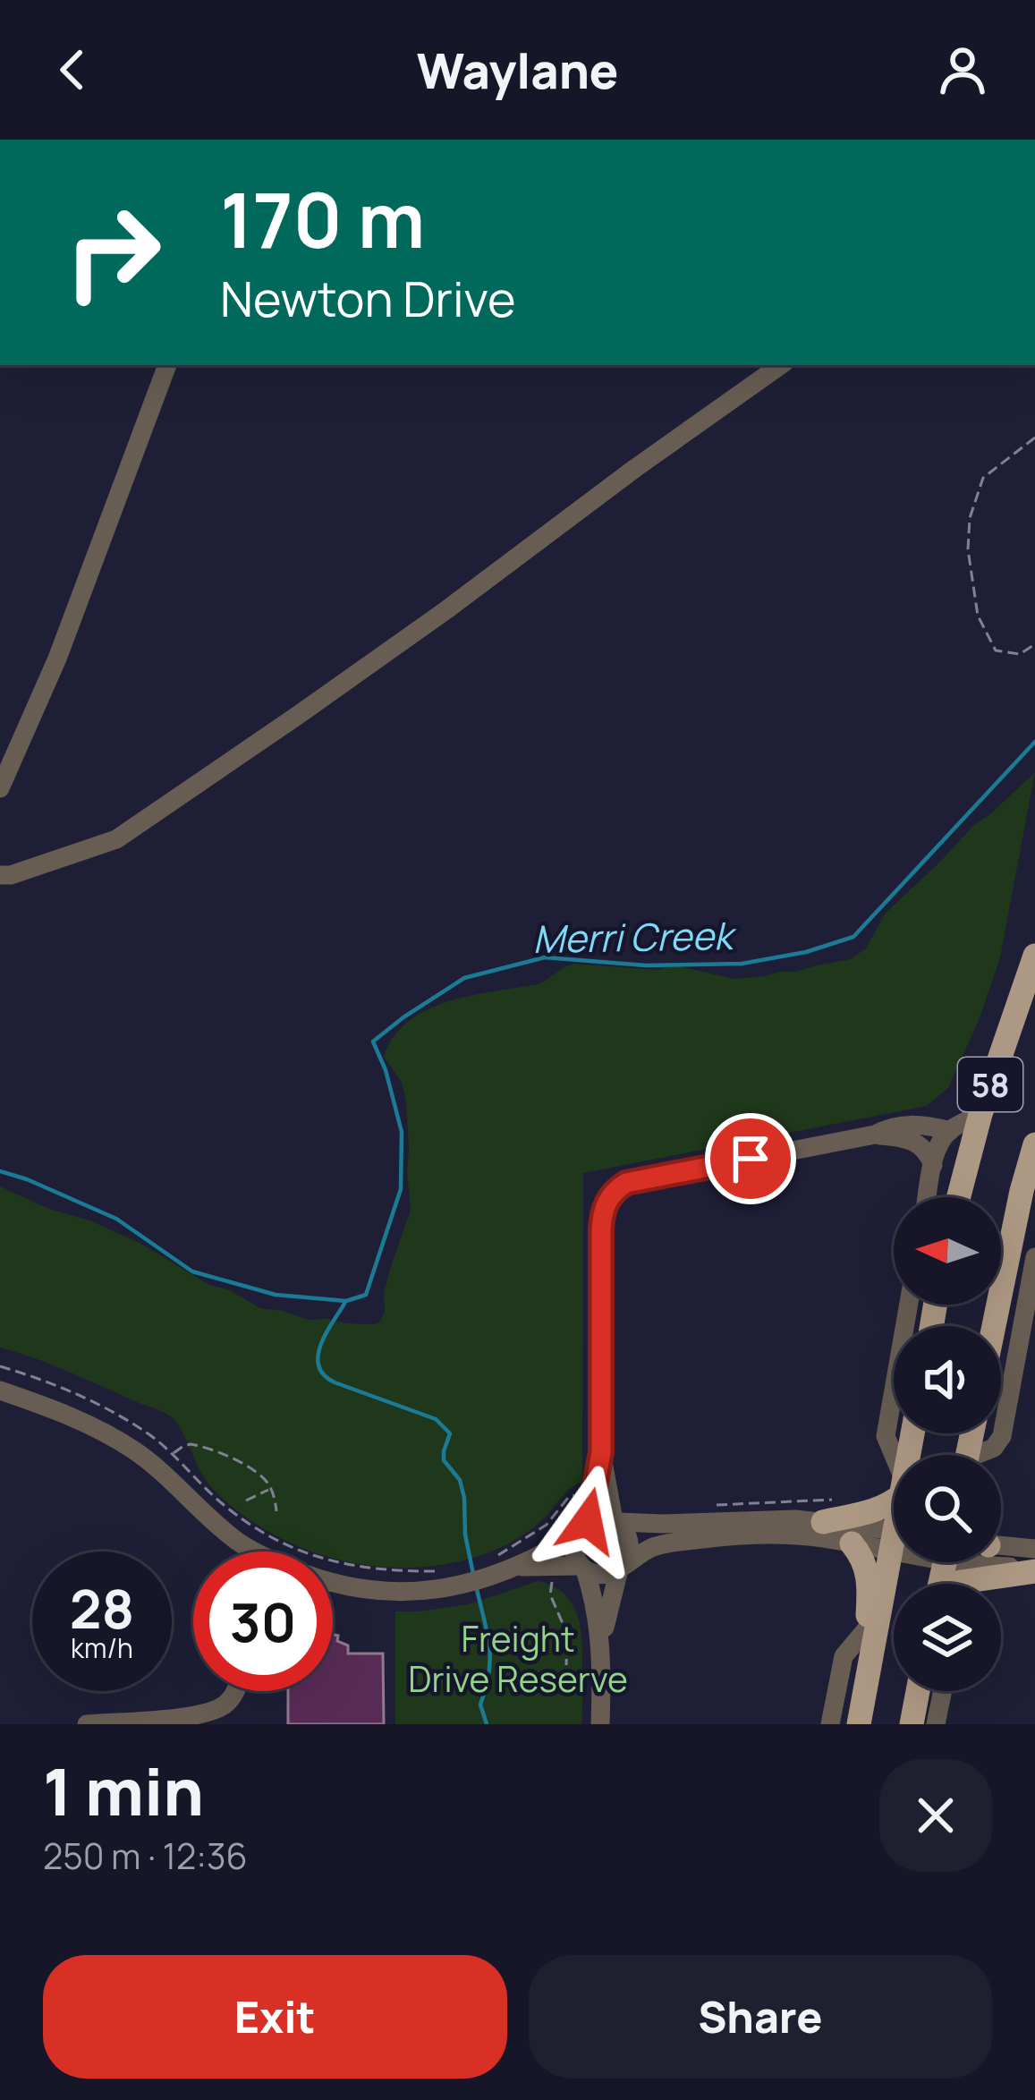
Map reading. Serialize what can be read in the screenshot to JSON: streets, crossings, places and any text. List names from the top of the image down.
{
  "streets": {
    "main road": ["58"]
  },
  "water": ["Merri Creek"],
  "parks": ["Freight Drive Reserve"],
  "north": "left",
  "page": {
    "header": "Waylane",
    "turn": ["170 m", "Newton Drive"],
    "speed": "28 km/h",
    "limit": "30",
    "heading": ["1 min", "250 m · 12:36"],
    "buttons": ["Exit", "Share"]
  }
}
